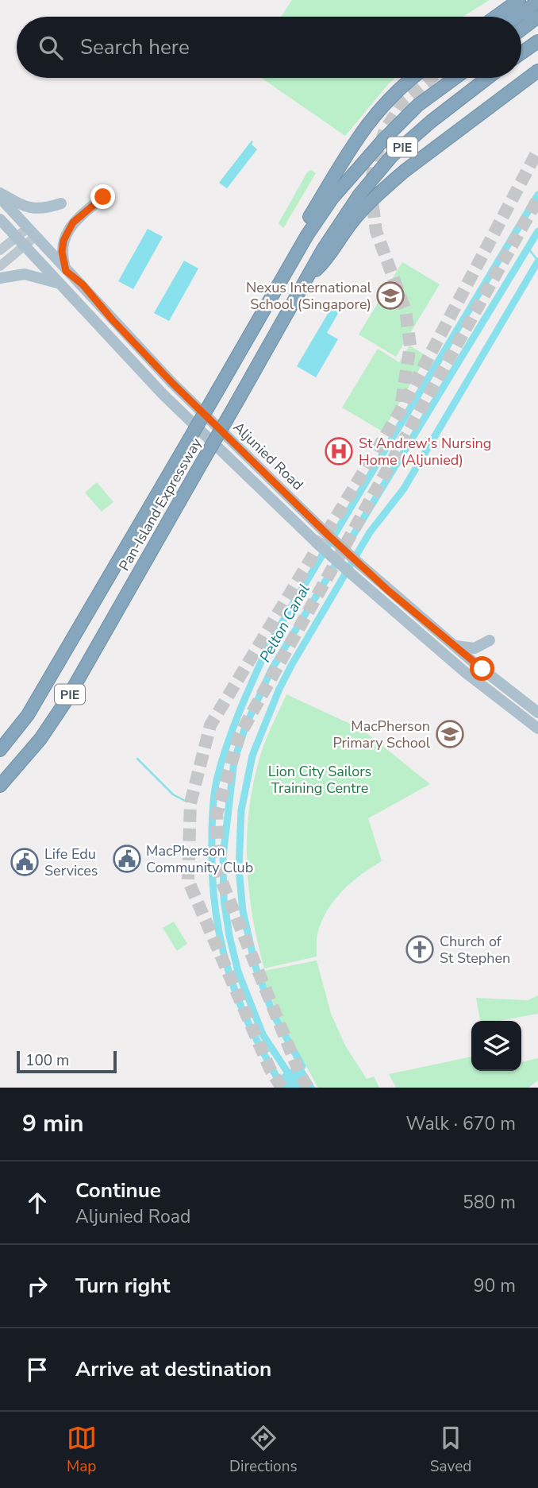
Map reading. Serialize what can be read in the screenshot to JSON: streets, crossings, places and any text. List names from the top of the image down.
{
  "streets": {
    "highway": ["PIE", "Pan-Island Expressway"],
    "main road": ["Aljunied Road"]
  },
  "crossings": [
    ["PIE", "Pan-Island Expressway"]
  ],
  "water": ["Pelton Canal"],
  "parks": ["Lion City Sailors Training Centre"],
  "places": {
    "school or university": ["Nexus International School (Singapore)", "MacPherson Primary School"],
    "hospital": ["St Andrew's Nursing Home (Aljunied)"],
    "public building": ["MacPherson Community Club", "Life Edu Services"],
    "church": ["Church of St Stephen"]
  },
  "scale_bar": "100 m",
  "page": {
    "search": "Search here",
    "scale": "100 m",
    "heading": ["9 min", "Walk · 670 m"],
    "list": [
      ["Continue", "Aljunied Road", "580 m"],
      ["Turn right", "90 m"],
      "Arrive at destination"
    ],
    "nav": ["Map", "Directions", "Saved"]
  }
}
